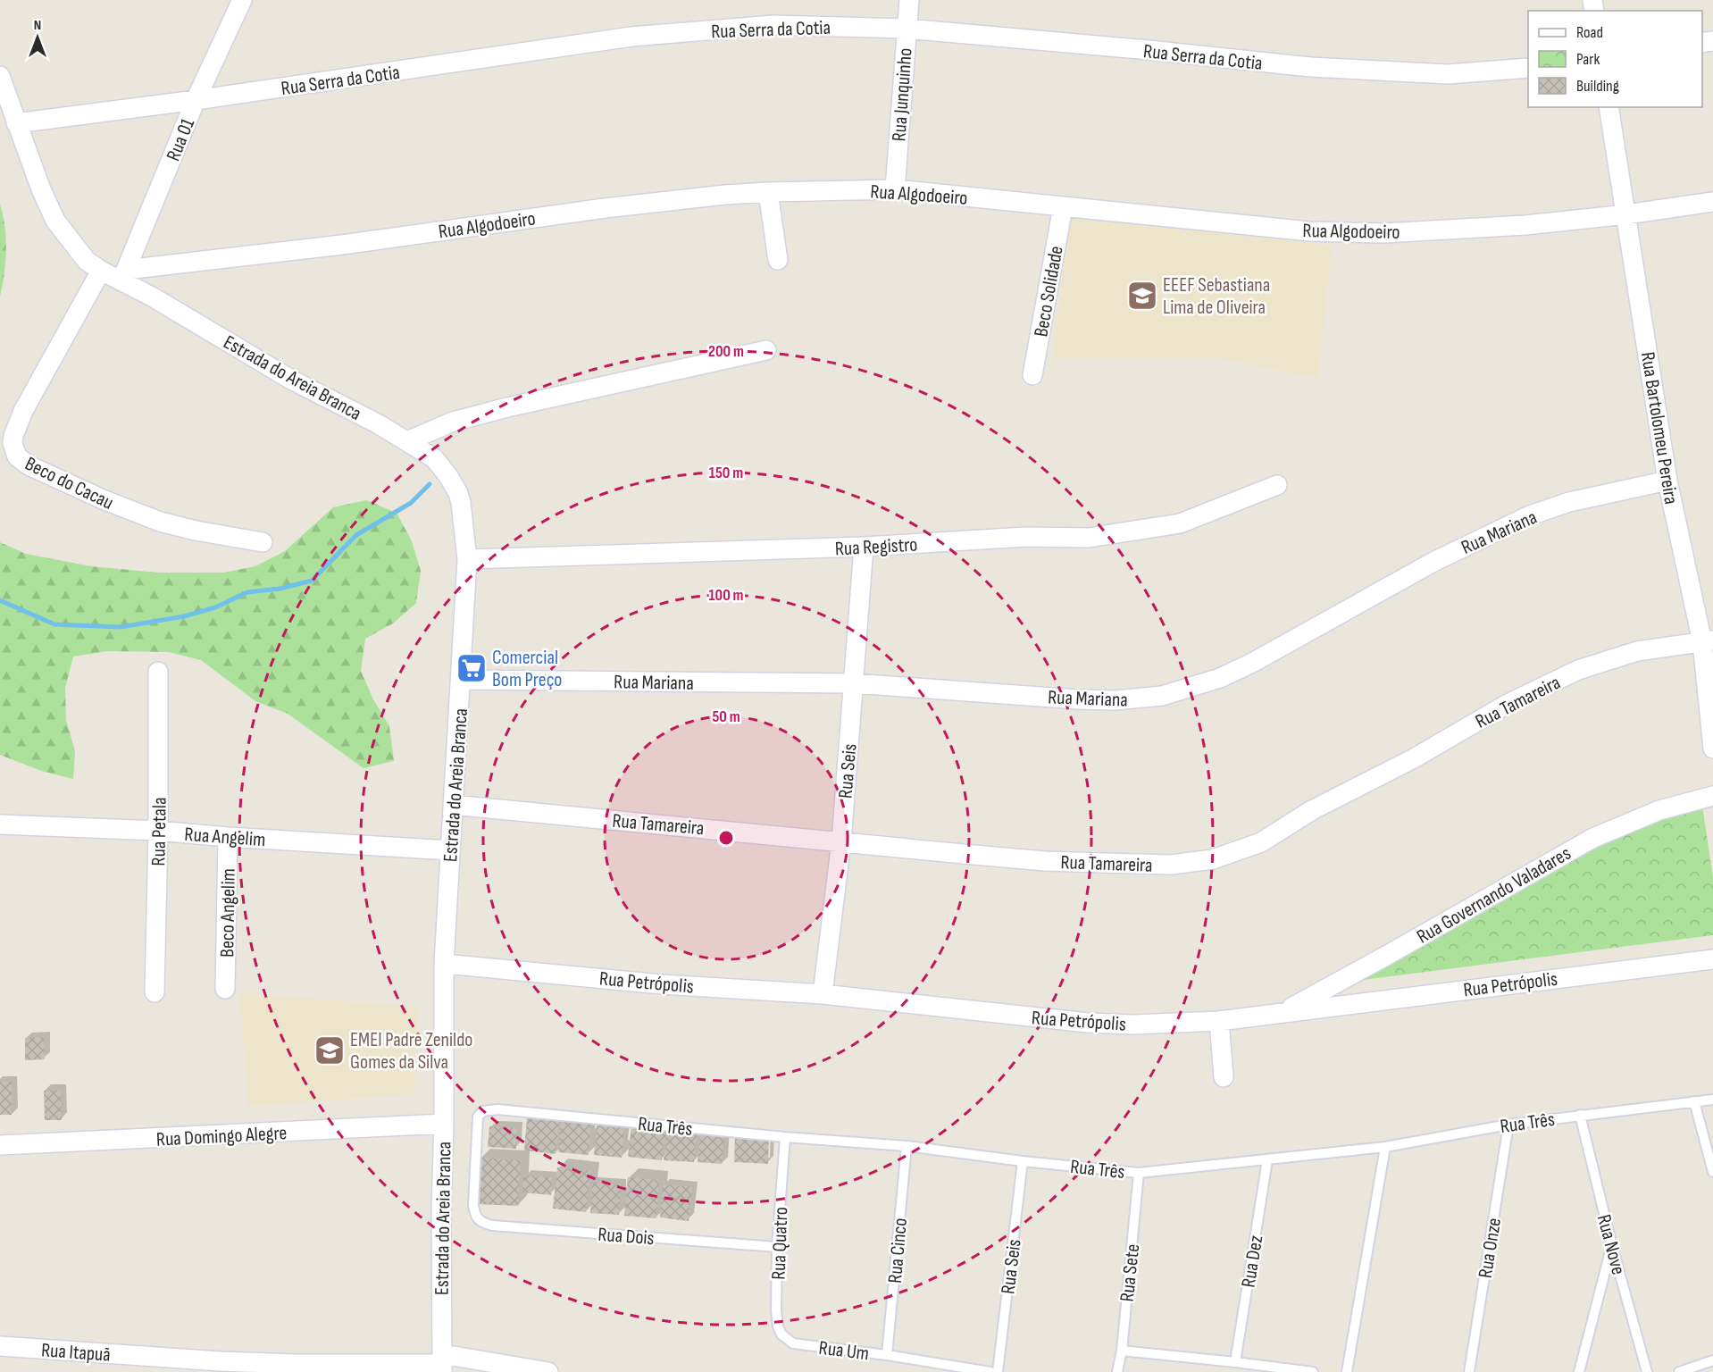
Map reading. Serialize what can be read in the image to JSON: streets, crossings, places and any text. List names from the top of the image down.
{
  "streets": {
    "street": [
      "Rua Serra da Cotia",
      "Rua Junquinho",
      "Rua 01",
      "Rua Algodoeiro",
      "Beco Solidade",
      "Estrada do Areia Branca",
      "Rua Bartolomeu Pereira",
      "Beco do Cacau",
      "Rua Mariana",
      "Rua Registro",
      "Rua Tamareira",
      "Rua Seis",
      "Rua Petala",
      "Rua Angelim",
      "Rua Governando Valadares",
      "Beco Angelim",
      "Rua Petrópolis",
      "Rua Domingo Alegre",
      "Rua Itapuã"
    ],
    "lane": [
      "Rua Três",
      "Rua Dois",
      "Rua Quatro",
      "Rua Nove",
      "Rua Onze",
      "Rua Cinco",
      "Rua Dez",
      "Rua Sete",
      "Rua Um"
    ]
  },
  "crossings": [
    ["Rua Serra da Cotia", "Rua Junquinho"],
    ["Rua Serra da Cotia", "Rua 01"],
    ["Rua Serra da Cotia", "Estrada do Areia Branca"],
    ["Rua Junquinho", "Rua Algodoeiro"],
    ["Rua 01", "Rua Algodoeiro"],
    ["Rua 01", "Estrada do Areia Branca"],
    ["Rua Algodoeiro", "Beco Solidade"],
    ["Rua Algodoeiro", "Estrada do Areia Branca"],
    ["Rua Algodoeiro", "Rua Bartolomeu Pereira"],
    ["Estrada do Areia Branca", "Beco do Cacau"],
    ["Estrada do Areia Branca", "Rua Mariana"],
    ["Estrada do Areia Branca", "Rua Registro"],
    ["Estrada do Areia Branca", "Rua Tamareira"],
    ["Estrada do Areia Branca", "Rua Angelim"],
    ["Estrada do Areia Branca", "Rua Petrópolis"],
    ["Estrada do Areia Branca", "Rua Domingo Alegre"],
    ["Estrada do Areia Branca", "Rua Itapuã"],
    ["Rua Bartolomeu Pereira", "Rua Mariana"],
    ["Rua Bartolomeu Pereira", "Rua Tamareira"],
    ["Rua Mariana", "Rua Seis"],
    ["Rua Registro", "Rua Seis"],
    ["Rua Tamareira", "Rua Seis"],
    ["Rua Seis", "Rua Petrópolis"],
    ["Rua Seis", "Rua Três"],
    ["Rua Petala", "Rua Angelim"],
    ["Rua Angelim", "Beco Angelim"],
    ["Rua Governando Valadares", "Rua Petrópolis"],
    ["Rua Três", "Rua Dois"],
    ["Rua Três", "Rua Quatro"],
    ["Rua Três", "Rua Nove"],
    ["Rua Três", "Rua Onze"],
    ["Rua Três", "Rua Cinco"],
    ["Rua Três", "Rua Dez"],
    ["Rua Três", "Rua Sete"],
    ["Rua Dois", "Rua Quatro"],
    ["Rua Quatro", "Rua Um"],
    ["Rua Cinco", "Rua Um"]
  ],
  "places": {
    "school or university": ["EEEF Sebastiana Lima de Oliveira", "EMEI Padre Zenildo Gomes da Silva"],
    "supermarket": ["Comercial Bom Preço"]
  },
  "legend": ["Road", "Park", "Building"],
  "north": "top",
  "rings": [
    "200 m",
    "150 m",
    "100 m",
    "50 m"
  ]
}
